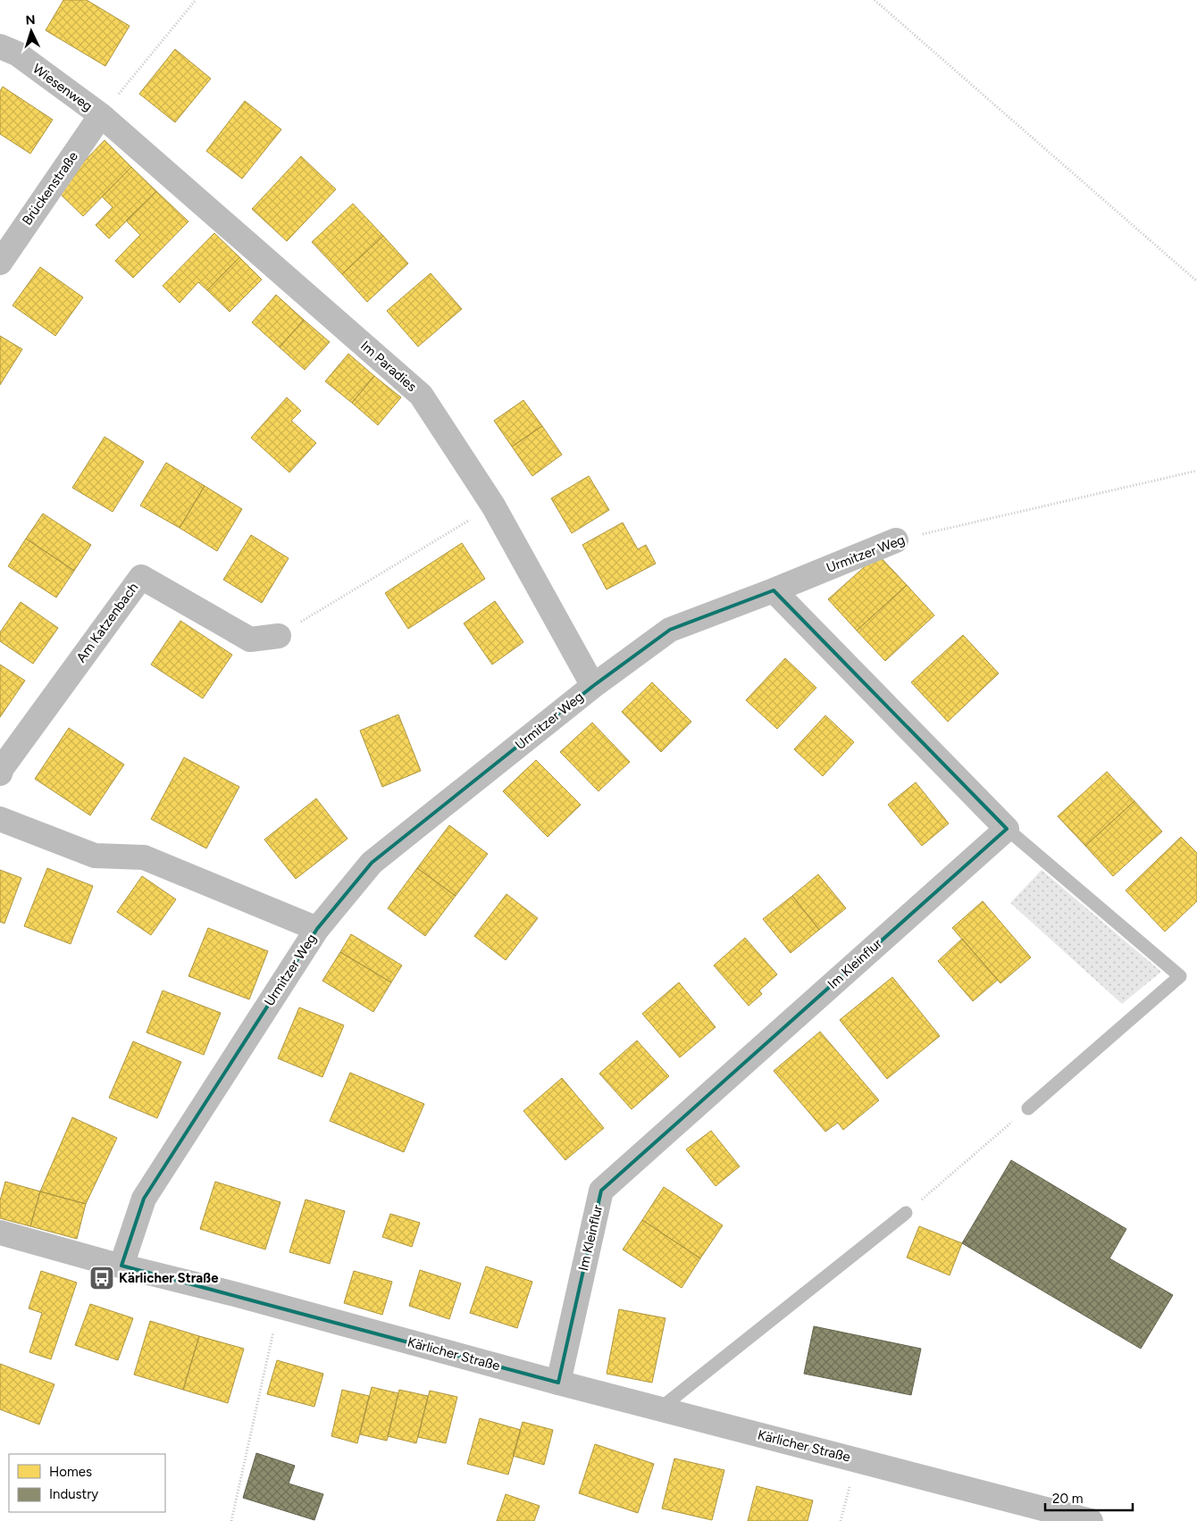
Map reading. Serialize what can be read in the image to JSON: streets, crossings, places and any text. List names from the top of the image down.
{
  "streets": {
    "street": [
      "Wiesenweg",
      "Brückenstraße",
      "Im Paradies",
      "Urmitzer Weg",
      "Am Katzenbach",
      "Im Kleinflur",
      "Kärlicher Straße"
    ]
  },
  "crossings": [
    ["Wiesenweg", "Brückenstraße"],
    ["Wiesenweg", "Im Paradies"],
    ["Brückenstraße", "Im Paradies"],
    ["Im Paradies", "Urmitzer Weg"],
    ["Urmitzer Weg", "Kärlicher Straße"],
    ["Im Kleinflur", "Kärlicher Straße"]
  ],
  "places": {
    "bus stop": ["Kärlicher Straße"]
  },
  "legend": ["Homes", "Industry"],
  "scale_bar": "20 m",
  "north": "top"
}
